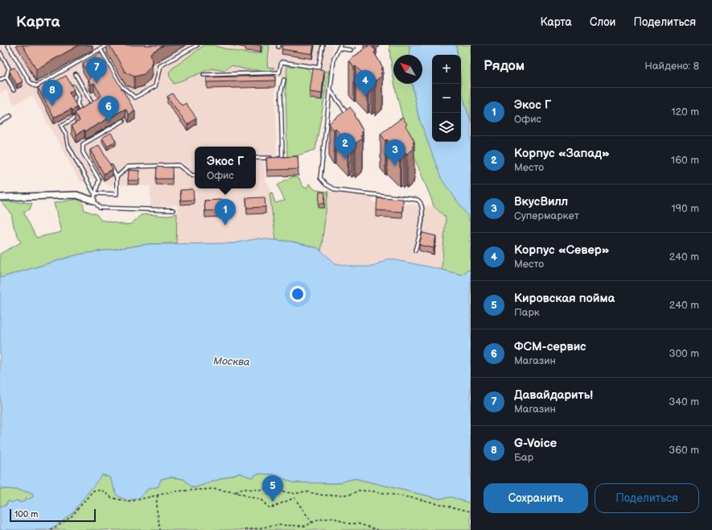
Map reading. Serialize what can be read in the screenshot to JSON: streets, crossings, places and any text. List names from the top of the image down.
{
  "water": ["Москва"],
  "scale_bar": "100 m",
  "north": "top left",
  "page": {
    "header": "Карта",
    "nav": ["Карта", "Слои", "Поделиться"],
    "heading": ["Рядом", "Найдено: 8"],
    "map_buttons": ["+", "−"],
    "pins": [
      "7",
      "4",
      "8",
      "6",
      "2",
      "3",
      "1",
      "5"
    ],
    "list": [
      {
        "mark": "1",
        "name": "Экос Г",
        "note": "Офис",
        "value": "120 m"
      },
      {
        "mark": "2",
        "name": "Корпус «Запад»",
        "note": "Место",
        "value": "160 m"
      },
      {
        "mark": "3",
        "name": "ВкусВилл",
        "note": "Супермаркет",
        "value": "190 m"
      },
      {
        "mark": "4",
        "name": "Корпус «Север»",
        "note": "Место",
        "value": "240 m"
      },
      {
        "mark": "5",
        "name": "Кировская пойма",
        "note": "Парк",
        "value": "240 m"
      },
      {
        "mark": "6",
        "name": "ФСМ-сервис",
        "note": "Магазин",
        "value": "300 m"
      },
      {
        "mark": "7",
        "name": "Давайдарить!",
        "note": "Магазин",
        "value": "340 m"
      },
      {
        "mark": "8",
        "name": "G-Voice",
        "note": "Бар",
        "value": "360 m"
      }
    ],
    "popup": ["Экос Г", "Офис"],
    "buttons": ["Сохранить", "Поделиться"],
    "scale": "100 m"
  }
}
